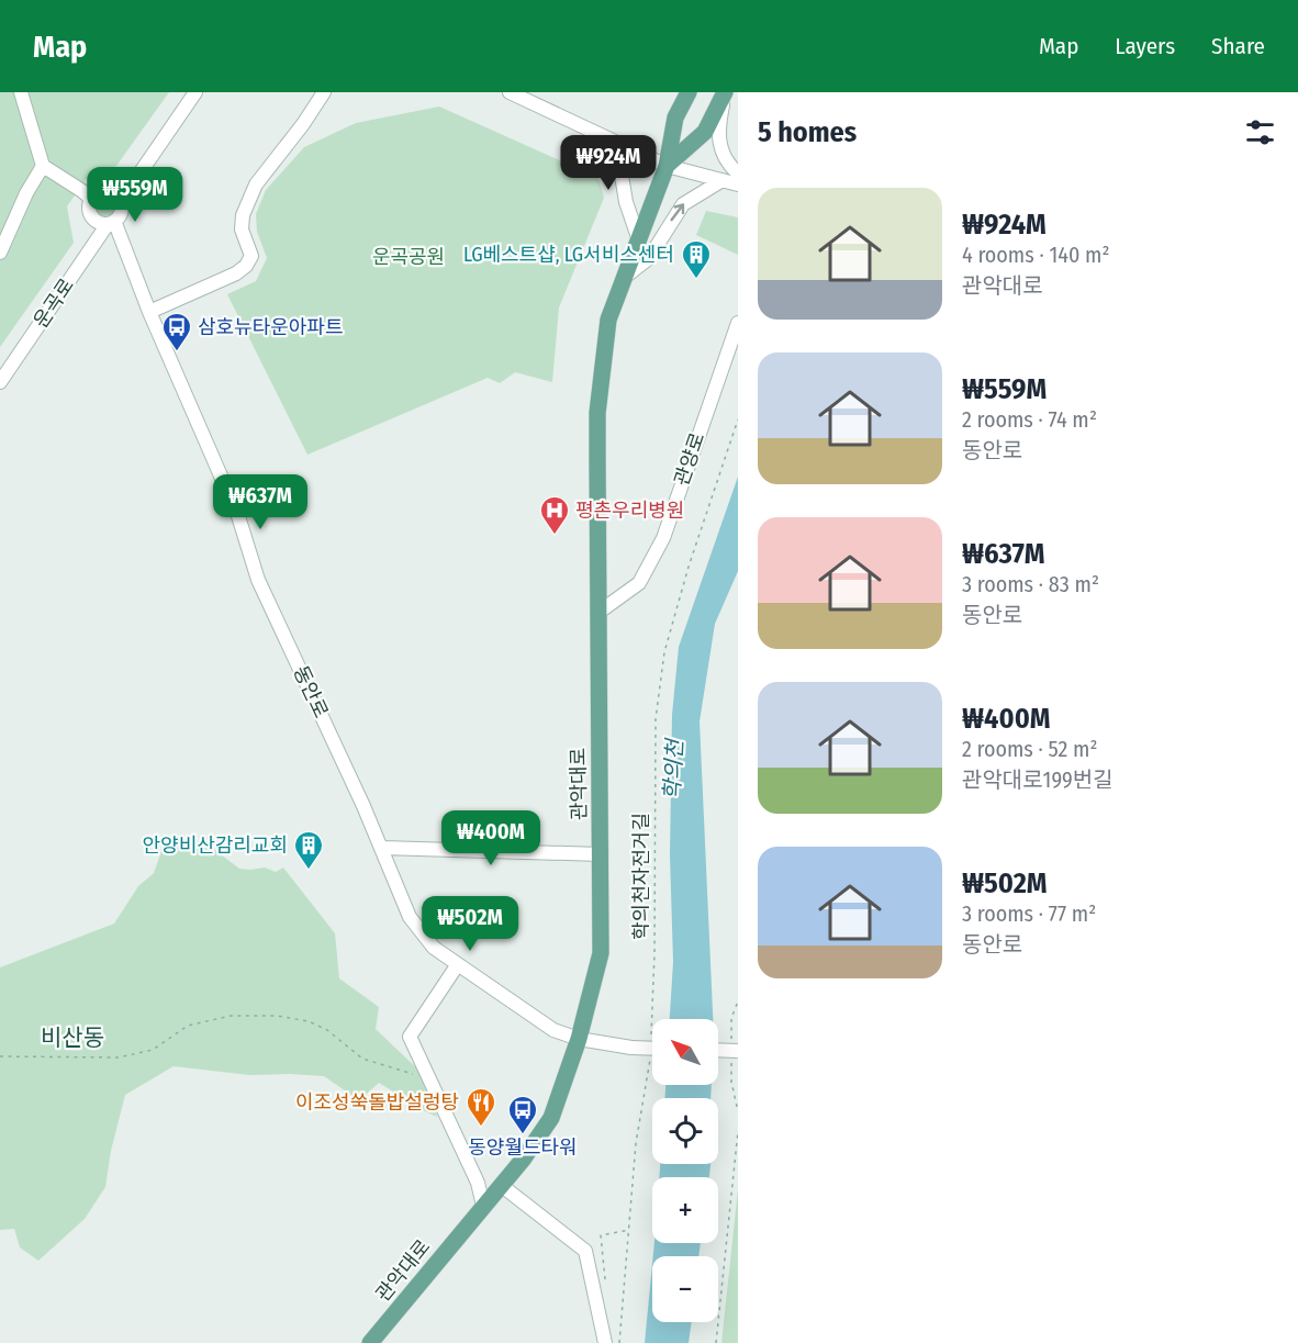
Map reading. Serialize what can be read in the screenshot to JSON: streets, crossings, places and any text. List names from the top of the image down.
{
  "streets": {
    "main road": ["관악대로"],
    "street": ["운곡로", "관양로", "동안로"],
    "path": ["학의천자전거길"]
  },
  "crossings": [
    ["운곡로", "동안로"],
    ["관양로", "관악대로"],
    ["동안로", "관악대로"]
  ],
  "districts": ["비산동"],
  "water": ["학의천"],
  "parks": ["운곡공원"],
  "places": {
    "building": ["LG베스트샵, LG서비스센터", "안양비산감리교회"],
    "bus stop": ["삼호뉴타운아파트", "동양월드타워"],
    "hospital": ["평촌우리병원"],
    "restaurant": ["이조성쑥돌밥설렁탕"]
  },
  "north": "top left",
  "page": {
    "header": "Map",
    "nav": ["Map", "Layers", "Share"],
    "heading": "5 homes",
    "price": [
      "₩924M",
      "₩559M",
      "₩637M",
      "₩400M",
      "₩502M"
    ],
    "list": [
      {
        "name": "₩924M",
        "note": "4 rooms · 140 m² · 관악대로"
      },
      {
        "name": "₩559M",
        "note": "2 rooms · 74 m² · 동안로"
      },
      {
        "name": "₩637M",
        "note": "3 rooms · 83 m² · 동안로"
      },
      {
        "name": "₩400M",
        "note": "2 rooms · 52 m² · 관악대로199번길"
      },
      {
        "name": "₩502M",
        "note": "3 rooms · 77 m² · 동안로"
      }
    ],
    "map_buttons": ["+", "−"]
  }
}
